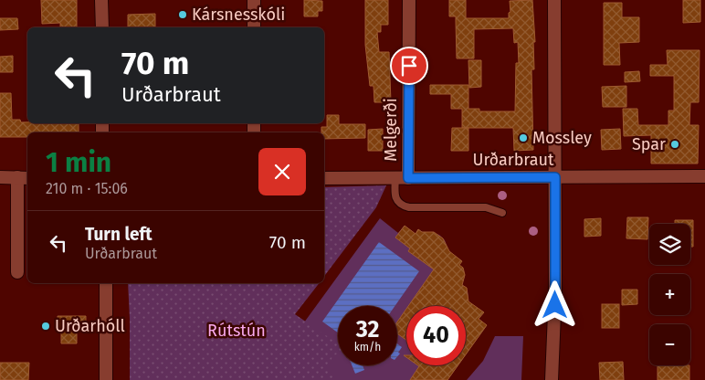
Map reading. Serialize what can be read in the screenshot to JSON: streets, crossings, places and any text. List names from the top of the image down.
{
  "streets": {
    "street": ["Melgerði", "Urðarbraut"]
  },
  "crossings": [
    ["Melgerði", "Urðarbraut"]
  ],
  "parks": ["Rútstún"],
  "places": [
    "Kársnesskóli",
    "Mossley",
    "Spar",
    "Urðarhóll"
  ],
  "page": {
    "turn": ["70 m", "Urðarbraut"],
    "heading": ["1 min", "210 m · 15:06"],
    "list": [
      {
        "name": "Turn left",
        "note": "Urðarbraut",
        "value": "70 m"
      }
    ],
    "map_buttons": ["+", "−"],
    "speed": "32 km/h",
    "limit": "40"
  }
}
